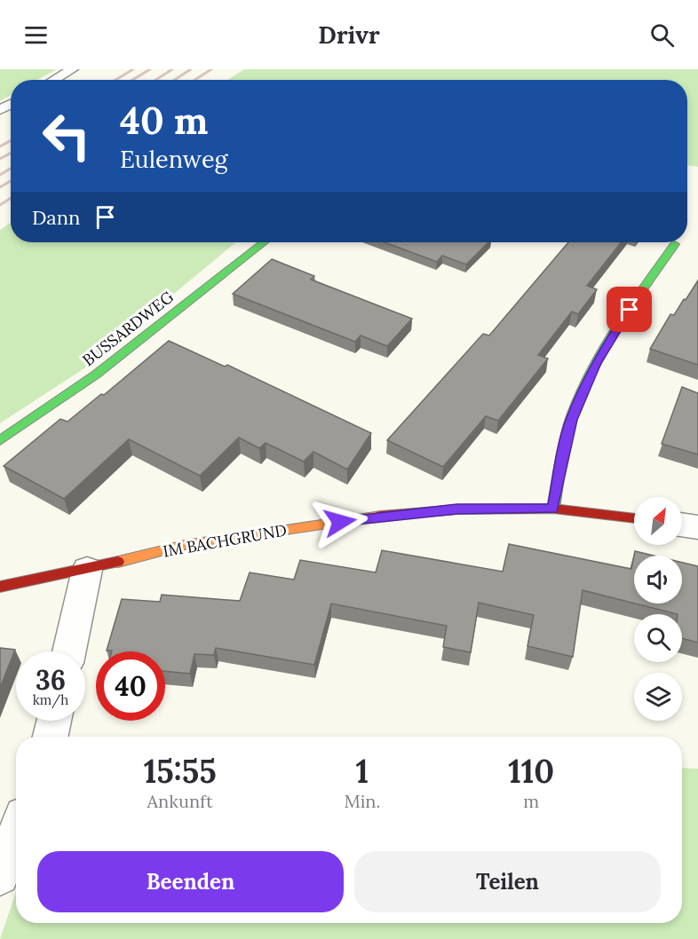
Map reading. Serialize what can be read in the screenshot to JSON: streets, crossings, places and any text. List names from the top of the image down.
{
  "streets": {
    "street": ["BUSSARDWEG", "IM BACHGRUND"]
  },
  "north": "top right",
  "page": {
    "header": "Drivr",
    "turn": ["40 m", "Eulenweg"],
    "then": "Dann",
    "speed": "36 km/h",
    "limit": "40",
    "eta": [
      "15:55",
      "Ankunft",
      "1",
      "Min.",
      "110",
      "m"
    ],
    "buttons": ["Beenden", "Teilen"]
  }
}
